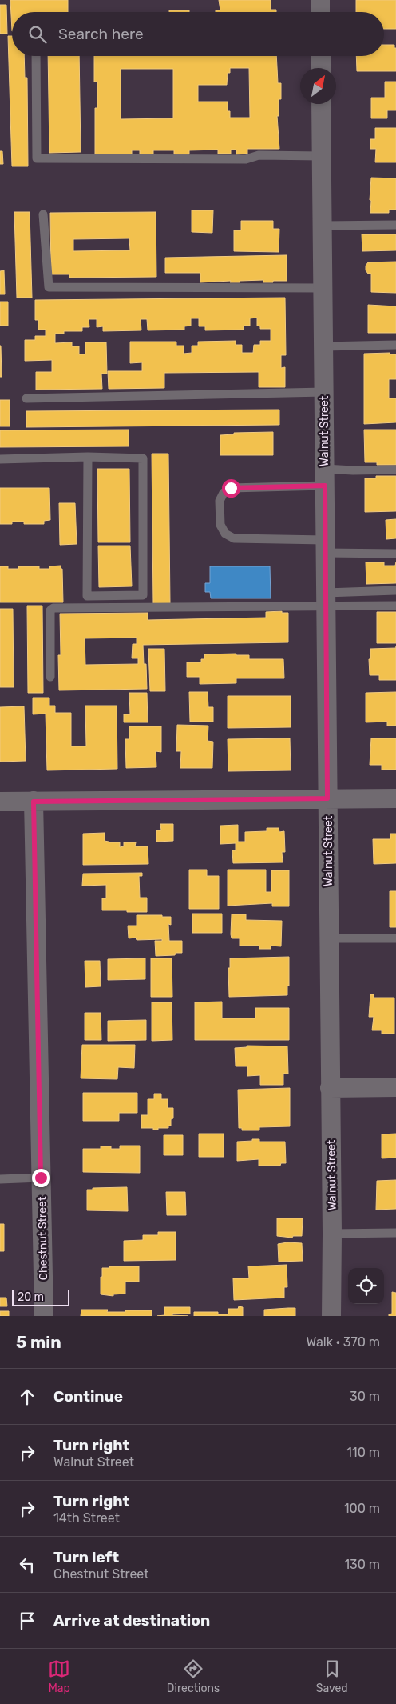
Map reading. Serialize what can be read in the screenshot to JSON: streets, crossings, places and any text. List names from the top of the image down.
{
  "streets": {
    "street": ["Walnut Street", "Chestnut Street"]
  },
  "scale_bar": "20 m",
  "north": "top right",
  "page": {
    "search": "Search here",
    "scale": "20 m",
    "heading": ["5 min", "Walk · 370 m"],
    "list": [
      ["Continue", "30 m"],
      ["Turn right", "Walnut Street", "110 m"],
      ["Turn right", "14th Street", "100 m"],
      ["Turn left", "Chestnut Street", "130 m"],
      "Arrive at destination"
    ],
    "nav": ["Map", "Directions", "Saved"]
  }
}
